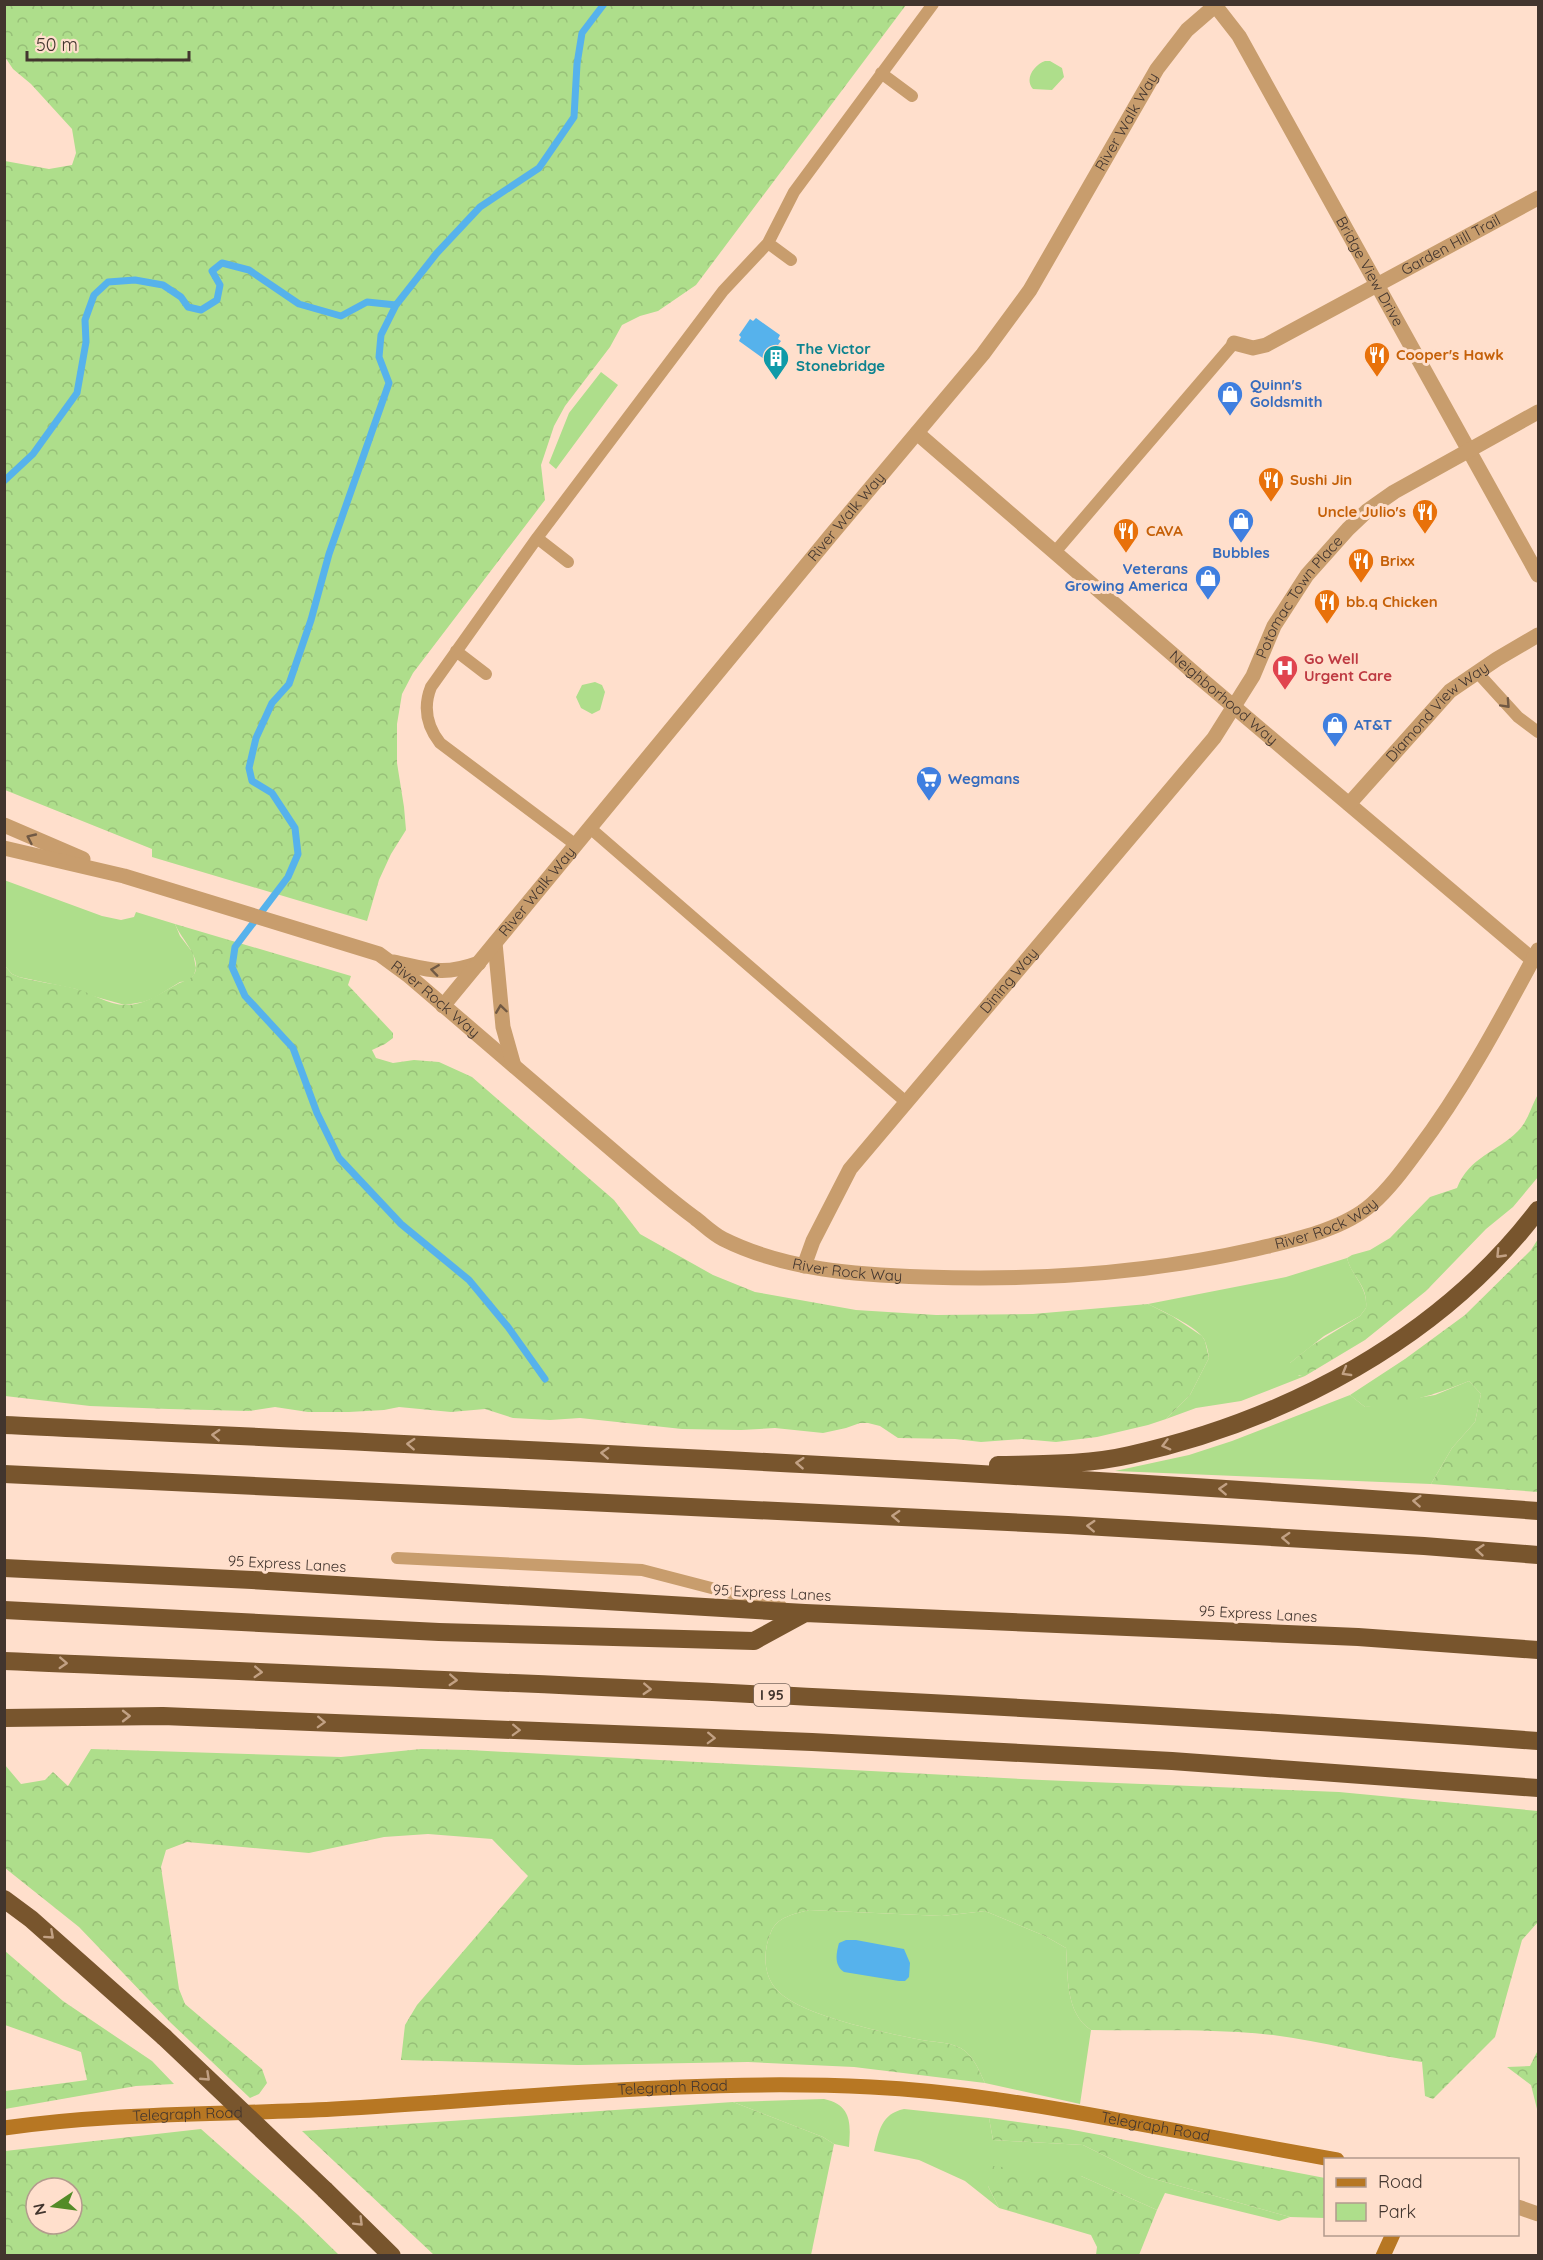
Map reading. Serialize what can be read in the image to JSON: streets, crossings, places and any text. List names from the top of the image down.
{
  "streets": {
    "highway": ["95 Express Lanes", "I 95"],
    "street": [
      "River Walk Way",
      "Garden Hill Trail",
      "Bridge View Drive",
      "Potomac Town Place",
      "Neighborhood Way",
      "Diamond View Way",
      "Dining Way",
      "River Rock Way",
      "Telegraph Road"
    ]
  },
  "crossings": [
    ["River Walk Way", "Bridge View Drive"],
    ["River Walk Way", "Neighborhood Way"],
    ["River Walk Way", "River Rock Way"],
    ["Garden Hill Trail", "Bridge View Drive"],
    ["Bridge View Drive", "Potomac Town Place"],
    ["Potomac Town Place", "Neighborhood Way"],
    ["Potomac Town Place", "Dining Way"],
    ["Neighborhood Way", "Diamond View Way"],
    ["Neighborhood Way", "Dining Way"],
    ["Neighborhood Way", "River Rock Way"],
    ["Dining Way", "River Rock Way"]
  ],
  "places": {
    "restaurant": [
      "Cooper's Hawk",
      "Sushi Jin",
      "Uncle Julio's",
      "CAVA",
      "Brixx",
      "bb.q Chicken"
    ],
    "building": ["The Victor Stonebridge"],
    "shop": [
      "Quinn's Goldsmith",
      "Bubbles",
      "Veterans Growing America",
      "AT&T"
    ],
    "hospital": ["Go Well Urgent Care"],
    "supermarket": ["Wegmans"]
  },
  "legend": ["Road", "Park"],
  "scale_bar": "50 m",
  "north": "left"
}
